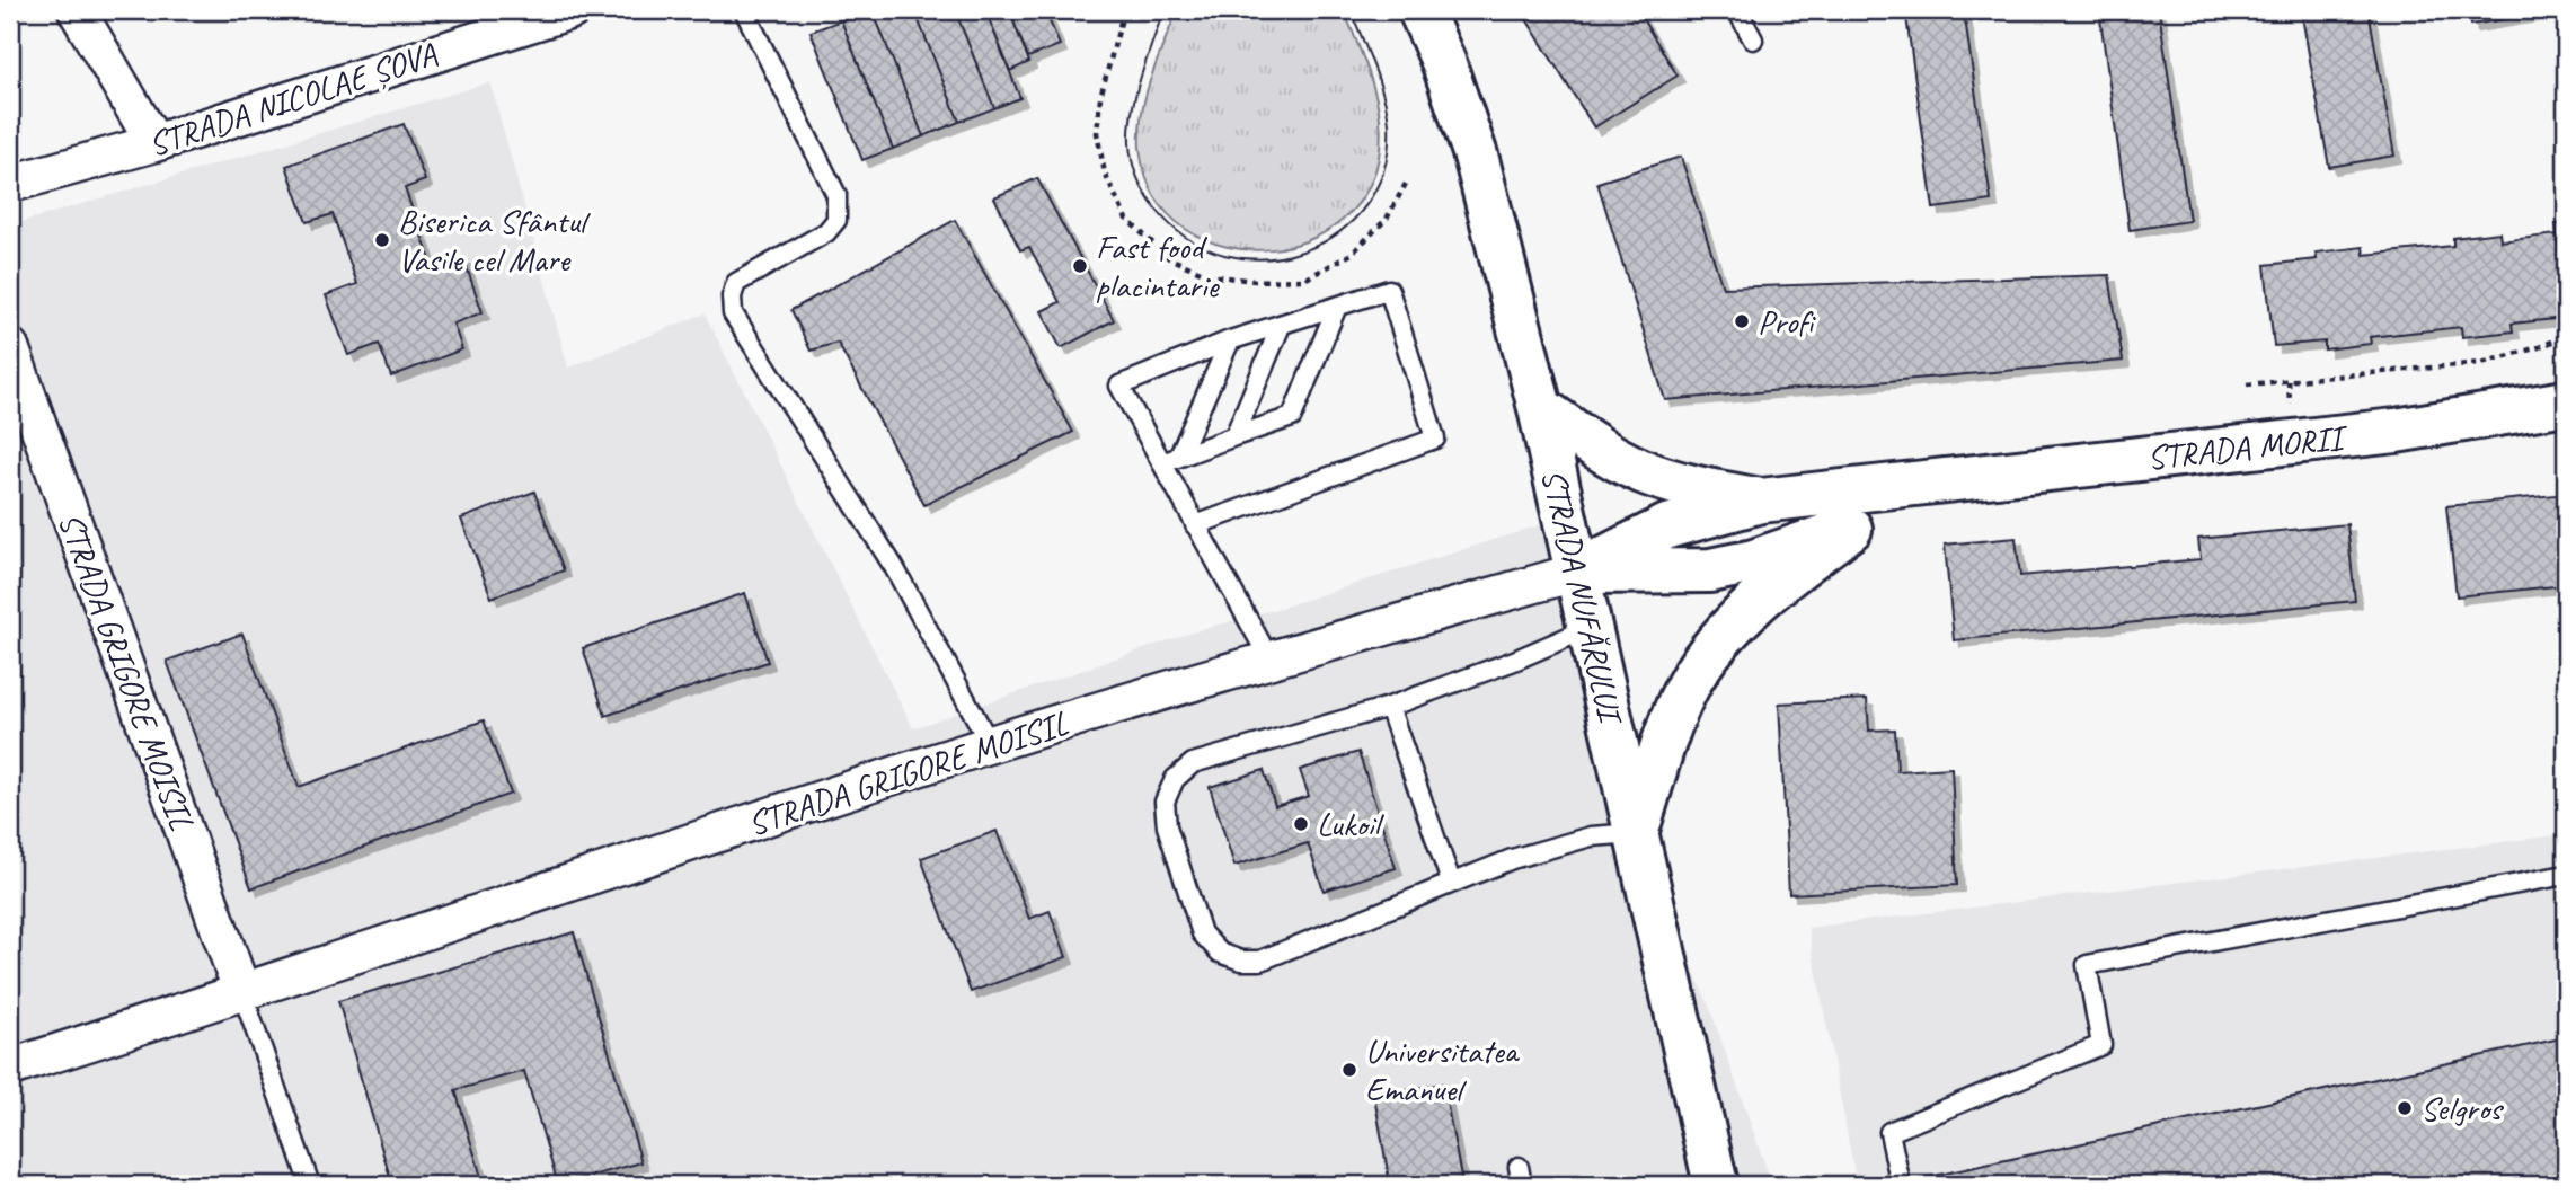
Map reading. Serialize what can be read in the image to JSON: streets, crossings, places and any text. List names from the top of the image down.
{
  "streets": {
    "main road": ["STRADA MORII", "STRADA NUFĂRULUI"],
    "street": ["STRADA NICOLAE ȘOVA", "STRADA GRIGORE MOISIL"]
  },
  "crossings": [
    ["STRADA MORII", "STRADA NUFĂRULUI"],
    ["STRADA MORII", "STRADA GRIGORE MOISIL"],
    ["STRADA NUFĂRULUI", "STRADA GRIGORE MOISIL"]
  ],
  "places": [
    "Biserica Sfântul Vasile cel Mare",
    "Fast food placintarie",
    "Profi",
    "Lukoil",
    "Universitatea Emanuel",
    "Selgros"
  ]
}
